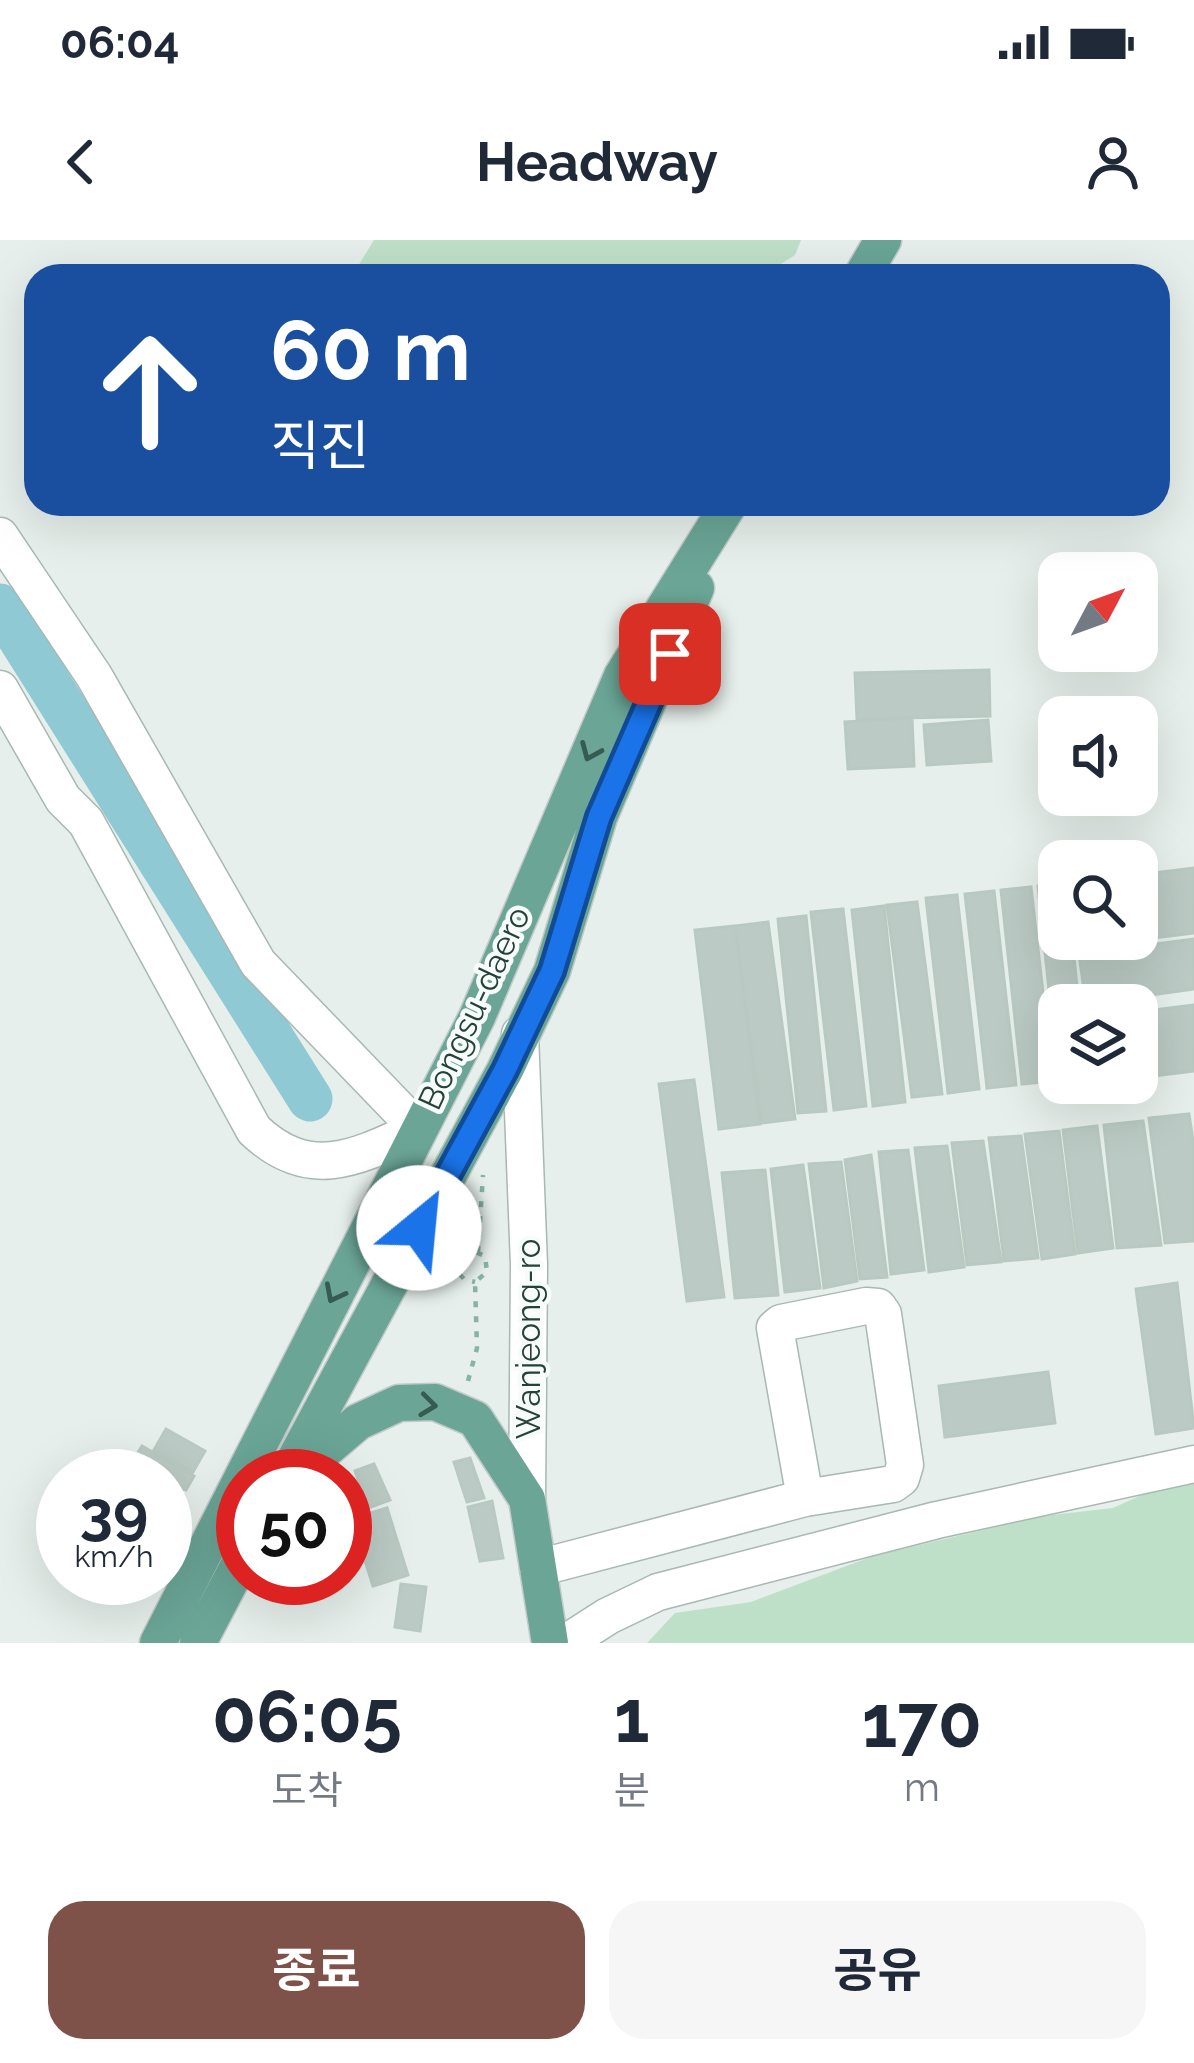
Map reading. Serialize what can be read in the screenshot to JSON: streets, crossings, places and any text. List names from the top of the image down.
{
  "streets": {
    "main road": ["Bongsu-daero", "Wanjeong-ro"]
  },
  "crossings": [
    ["Bongsu-daero", "Wanjeong-ro"]
  ],
  "north": "top right",
  "page": {
    "status": "06:04",
    "header": "Headway",
    "turn": ["60 m", "직진"],
    "speed": "39 km/h",
    "limit": "50",
    "eta": [
      "06:05",
      "도착",
      "1",
      "분",
      "170",
      "m"
    ],
    "buttons": ["종료", "공유"]
  }
}
